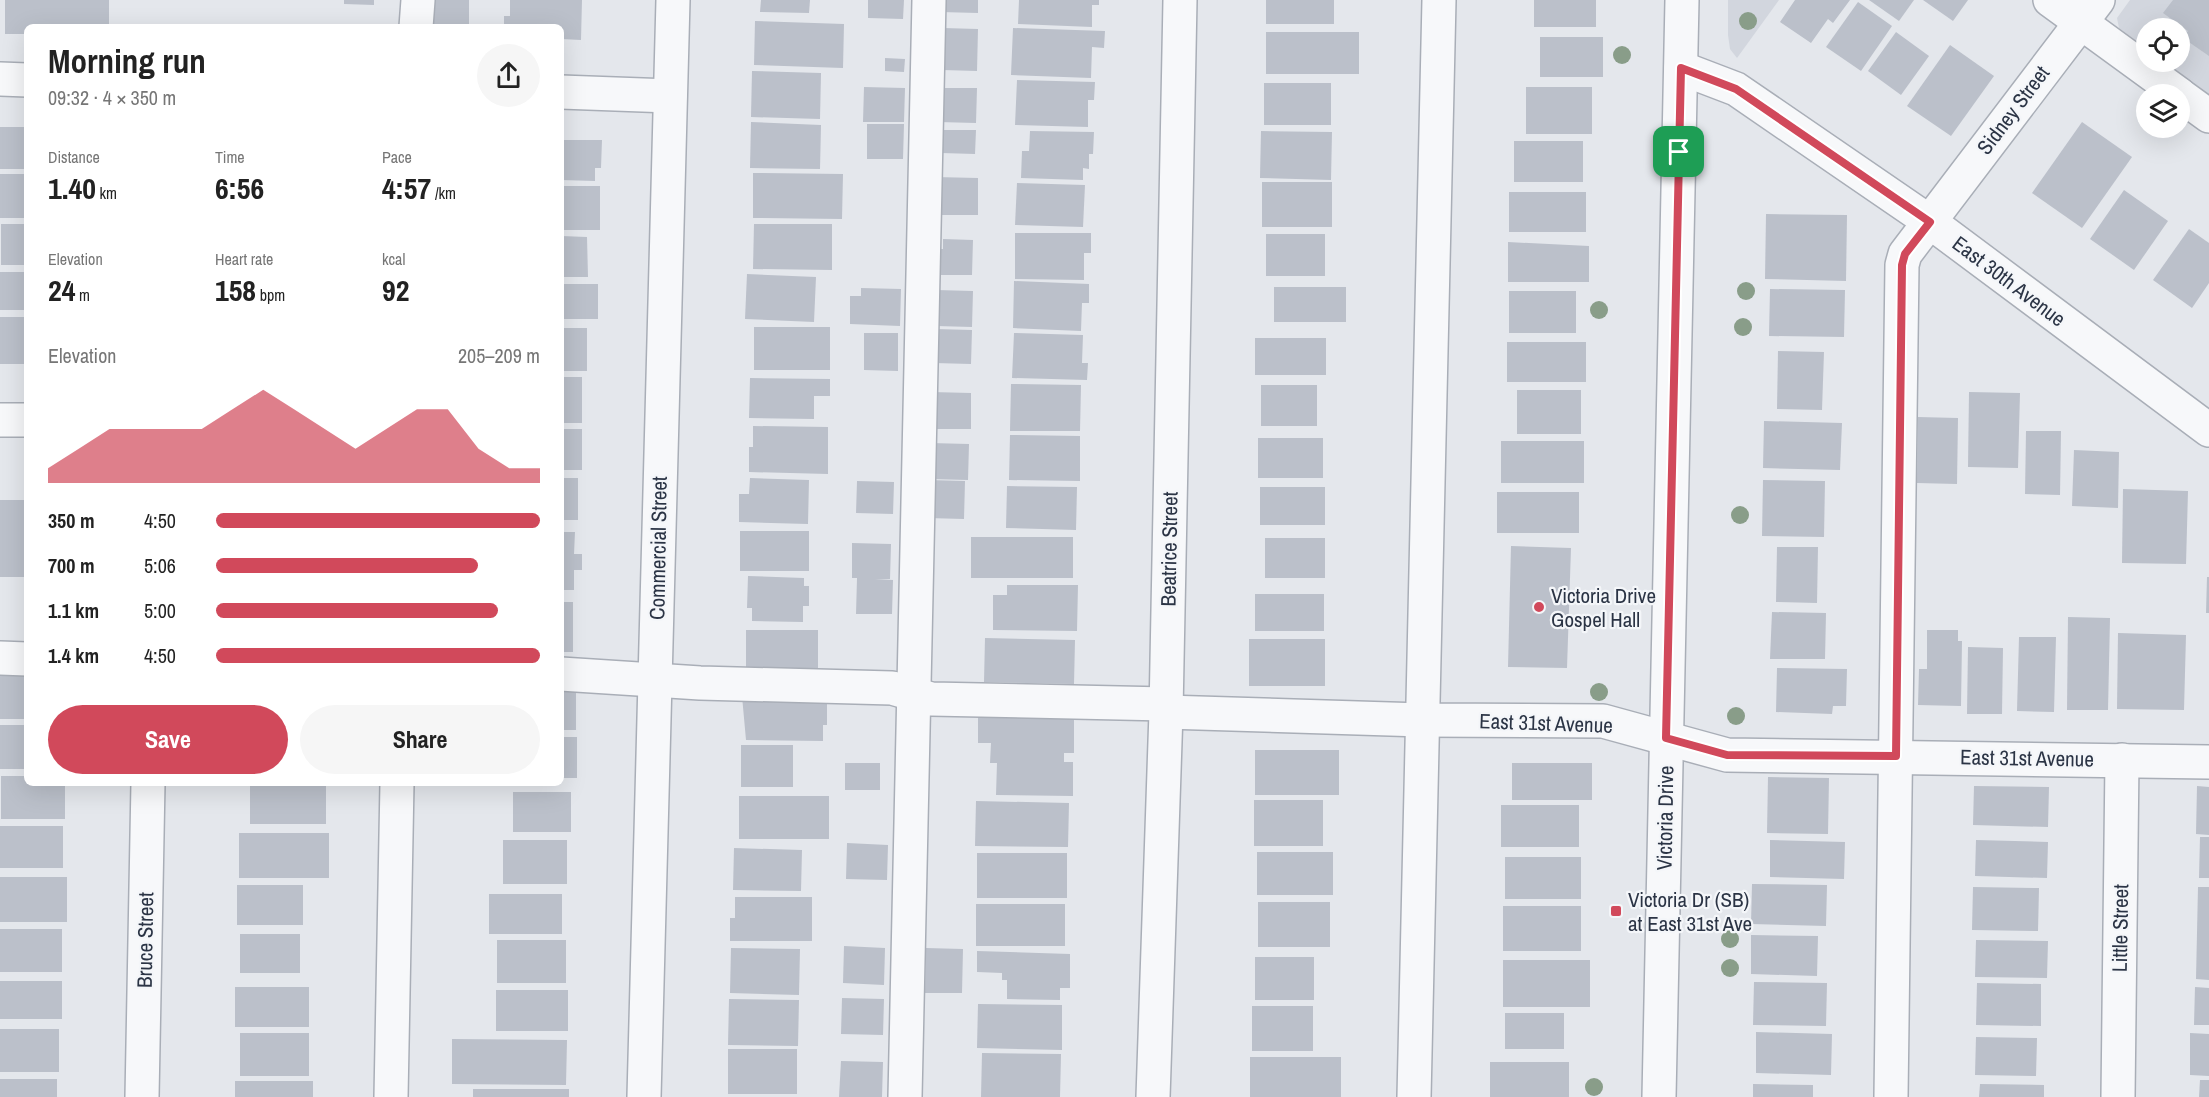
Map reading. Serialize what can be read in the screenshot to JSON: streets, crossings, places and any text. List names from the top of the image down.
{
  "streets": {
    "street": [
      "Sidney Street",
      "East 30th Avenue",
      "Commercial Street",
      "Beatrice Street",
      "East 31st Avenue",
      "Victoria Drive",
      "Little Street",
      "Bruce Street"
    ]
  },
  "crossings": [
    ["Sidney Street", "East 30th Avenue"],
    ["Sidney Street", "East 31st Avenue"],
    ["East 30th Avenue", "Victoria Drive"],
    ["Commercial Street", "East 31st Avenue"],
    ["Beatrice Street", "East 31st Avenue"],
    ["East 31st Avenue", "Victoria Drive"],
    ["East 31st Avenue", "Little Street"]
  ],
  "places": {
    "other": ["Victoria Drive Gospel Hall"],
    "transit": ["Victoria Dr (SB) at East 31st Ave"]
  },
  "page": {
    "heading": ["Morning run", "09:32 · 4 × 350 m"],
    "stats": [
      ["Distance", "1.40 km"],
      ["Time", "6:56"],
      ["Pace", "4:57 /km"],
      ["Elevation", "24 m"],
      ["Heart rate", "158 bpm"],
      ["kcal", "92"]
    ],
    "chart": ["Elevation", "205–209 m"],
    "list": [
      {
        "name": "350 m",
        "note": "4:50"
      },
      {
        "name": "700 m",
        "note": "5:06"
      },
      {
        "name": "1.1 km",
        "note": "5:00"
      },
      {
        "name": "1.4 km",
        "note": "4:50"
      }
    ],
    "buttons": ["Save", "Share"]
  }
}
